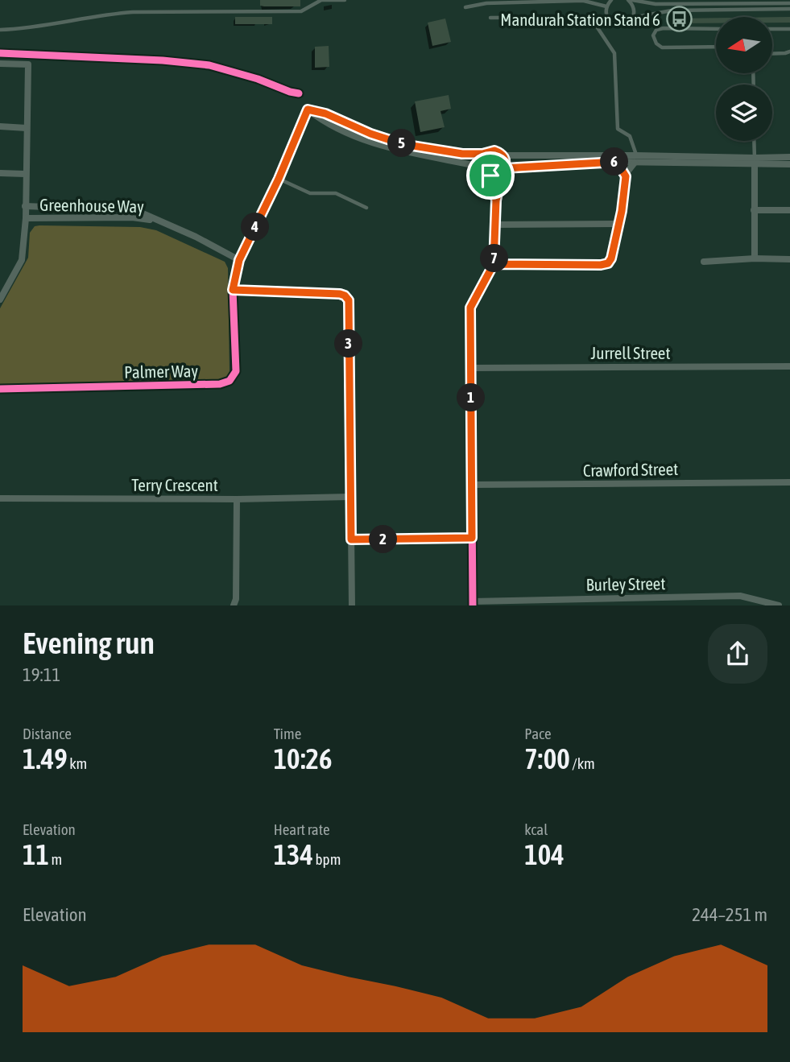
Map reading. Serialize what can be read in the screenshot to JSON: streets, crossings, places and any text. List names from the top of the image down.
{
  "streets": {
    "street": [
      "Greenhouse Way",
      "Jurrell Street",
      "Palmer Way",
      "Crawford Street",
      "Terry Crescent",
      "Burley Street"
    ]
  },
  "places": {
    "bus stop": ["Mandurah Station Stand 6"]
  },
  "north": "left",
  "page": {
    "pins": [
      "5",
      "6",
      "4",
      "7",
      "3",
      "1",
      "2"
    ],
    "heading": ["Evening run", "19:11"],
    "stats": [
      ["Distance", "1.49 km"],
      ["Time", "10:26"],
      ["Pace", "7:00 /km"],
      ["Elevation", "11 m"],
      ["Heart rate", "134 bpm"],
      ["kcal", "104"]
    ],
    "chart": ["Elevation", "244–251 m"]
  }
}
